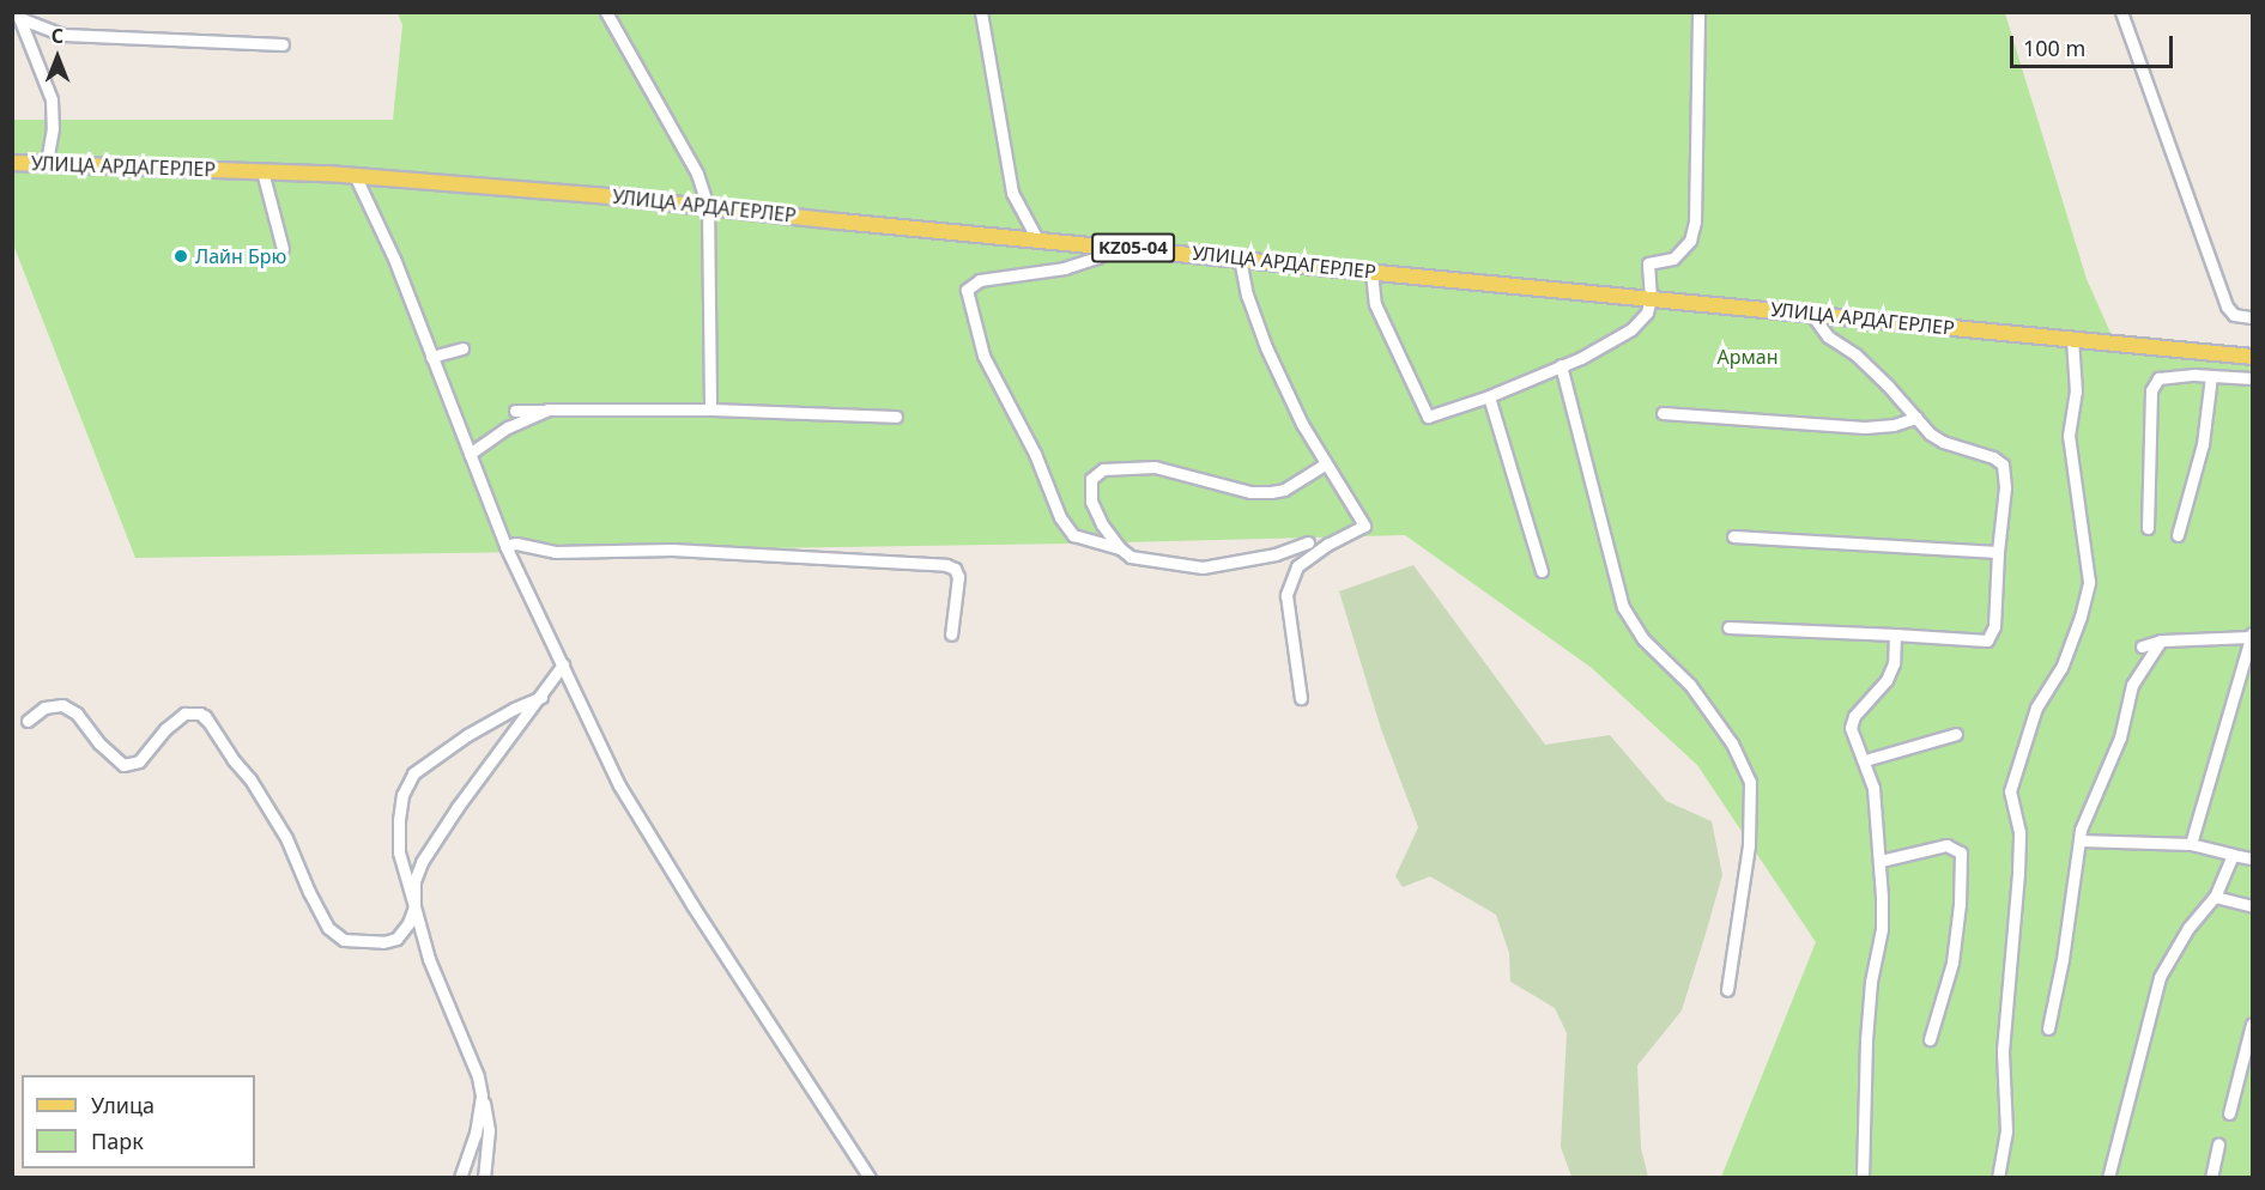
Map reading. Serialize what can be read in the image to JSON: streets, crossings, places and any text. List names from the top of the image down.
{
  "streets": {
    "main road": ["УЛИЦА АРДАГЕРЛЕР", "KZ05-04"]
  },
  "parks": ["Арман"],
  "places": ["Лайн Брю"],
  "legend": ["Улица", "Парк"],
  "scale_bar": "100 m",
  "north": "top"
}
